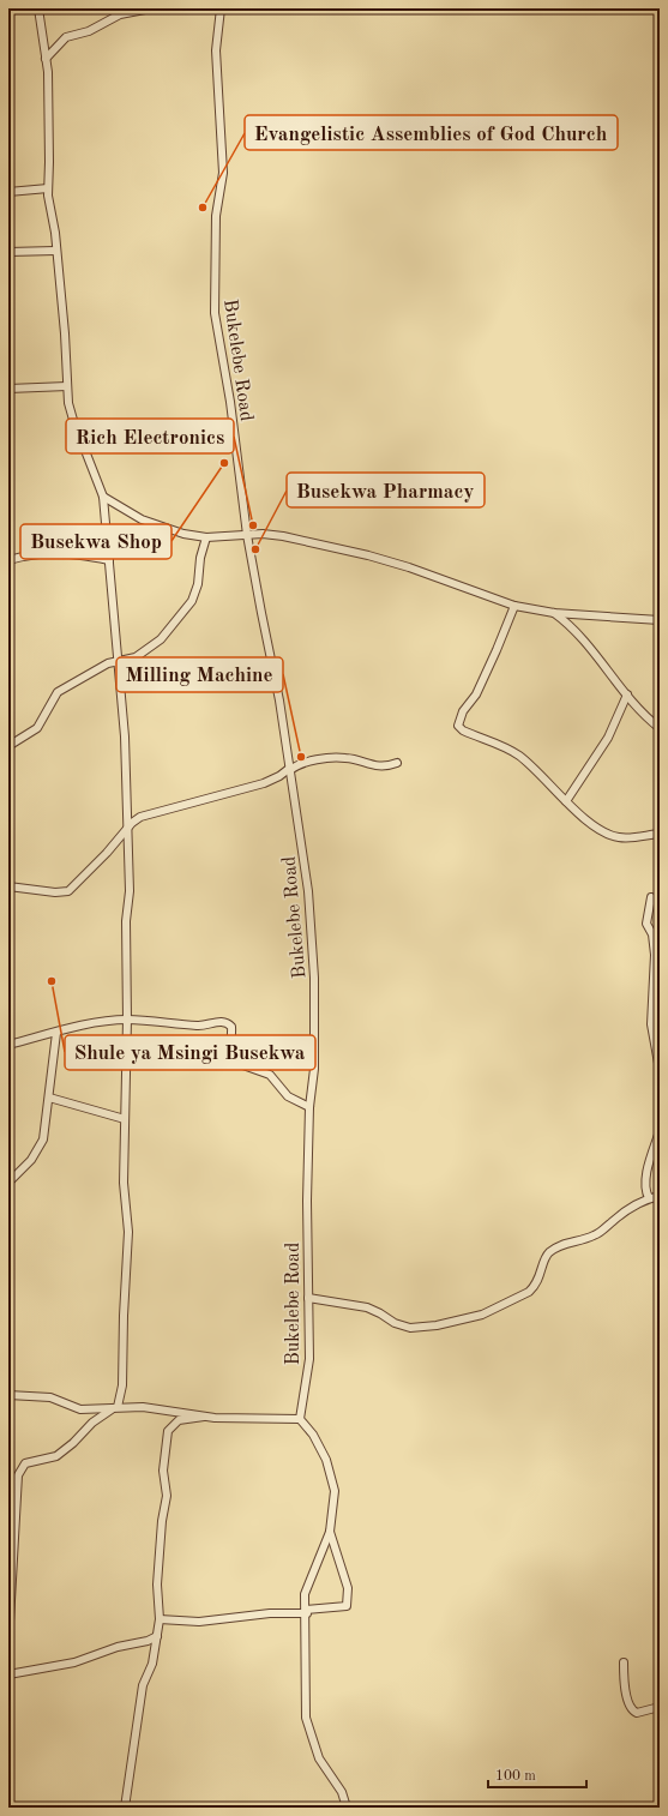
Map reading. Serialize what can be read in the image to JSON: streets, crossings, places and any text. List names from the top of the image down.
{
  "streets": {
    "street": ["Bukelebe Road"]
  },
  "places": [
    "Evangelistic Assemblies of God Church",
    "Busekwa Shop",
    "Rich Electronics",
    "Busekwa Pharmacy",
    "Milling Machine",
    "Shule ya Msingi Busekwa"
  ],
  "scale_bar": "100 m"
}
